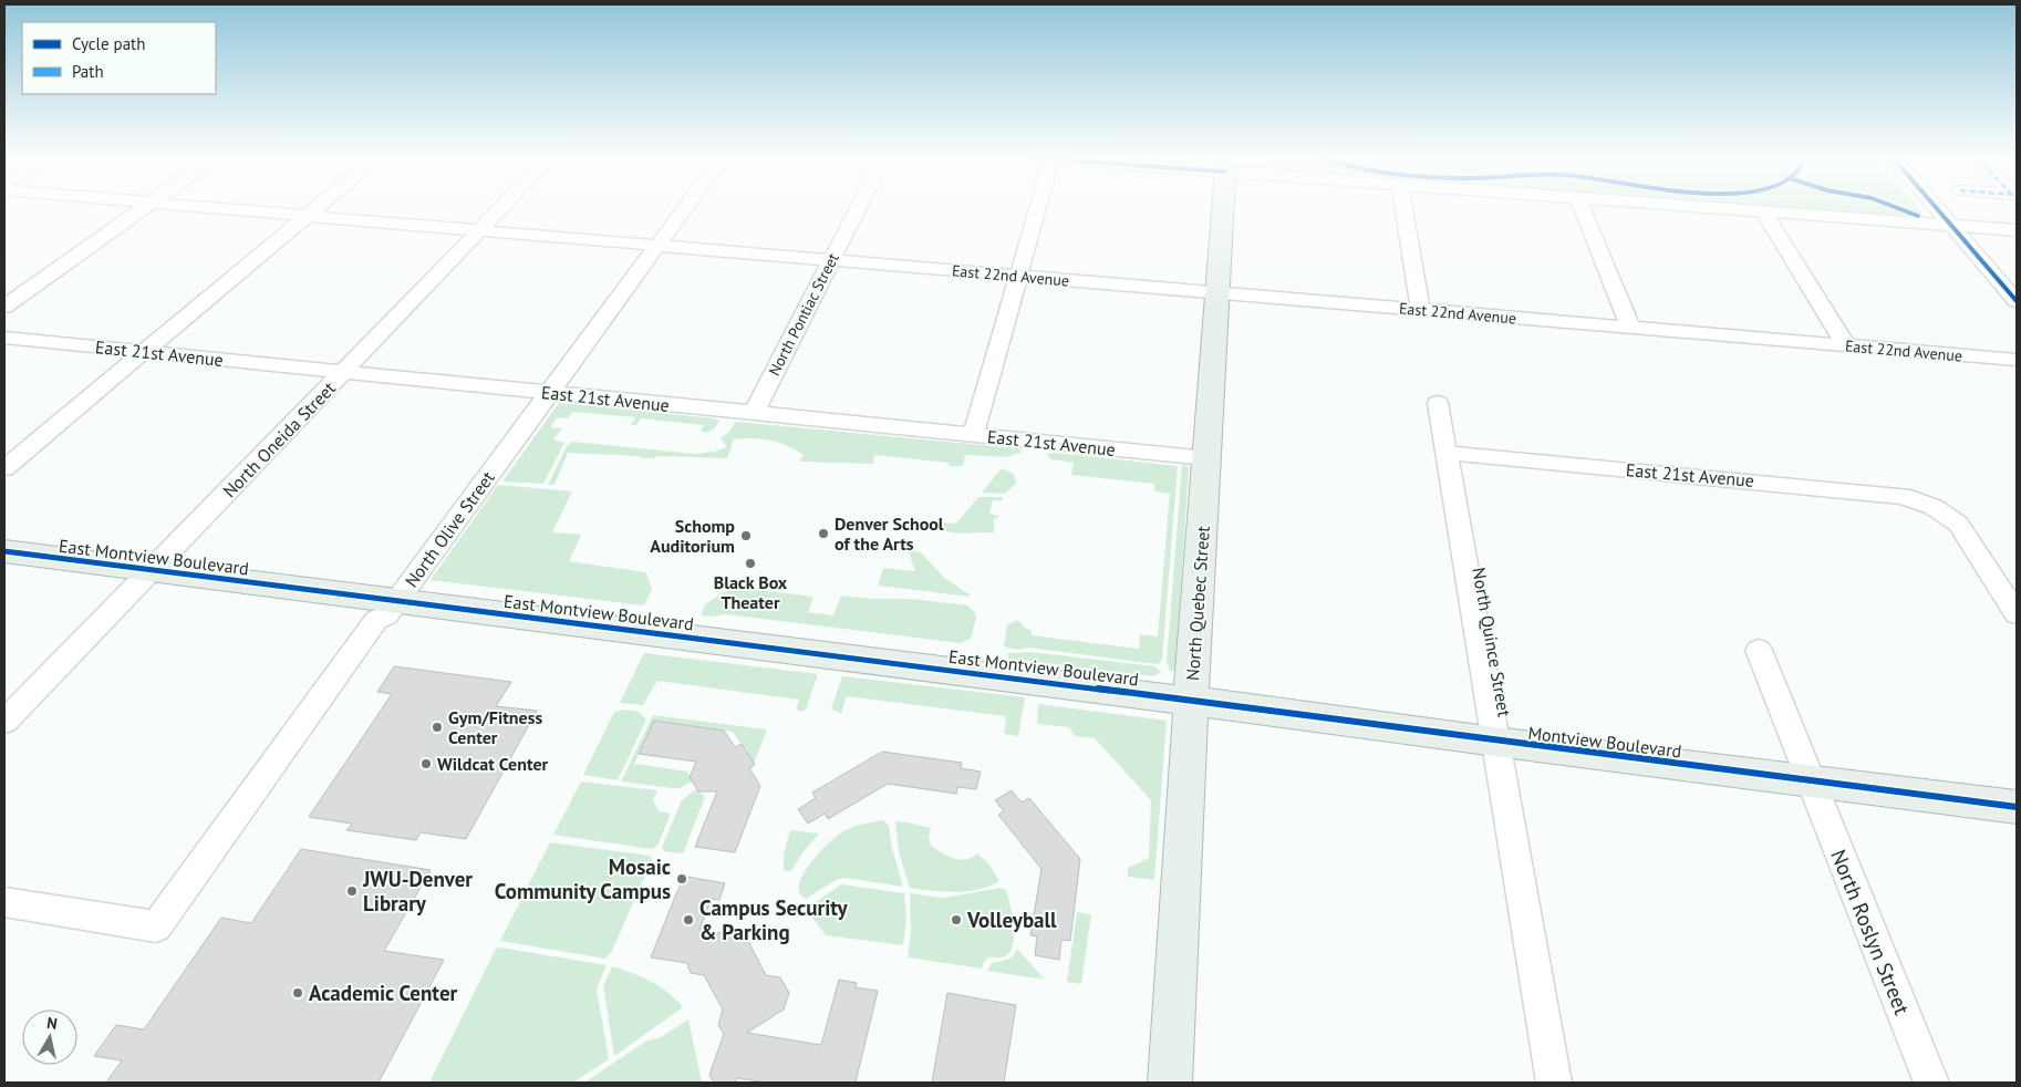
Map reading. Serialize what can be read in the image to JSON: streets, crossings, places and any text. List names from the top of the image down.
{
  "streets": {
    "main road": ["East Montview Boulevard", "North Quebec Street", "Montview Boulevard"],
    "street": [
      "East 22nd Avenue",
      "North Pontiac Street",
      "East 21st Avenue",
      "North Oneida Street",
      "North Olive Street",
      "North Quince Street",
      "North Roslyn Street"
    ]
  },
  "crossings": [
    ["East 22nd Avenue", "North Pontiac Street"],
    ["East 22nd Avenue", "North Oneida Street"],
    ["East 22nd Avenue", "North Olive Street"],
    ["East 22nd Avenue", "North Quebec Street"],
    ["North Pontiac Street", "East 21st Avenue"],
    ["East 21st Avenue", "North Oneida Street"],
    ["East 21st Avenue", "North Olive Street"],
    ["East 21st Avenue", "North Quebec Street"],
    ["East 21st Avenue", "North Quince Street"],
    ["North Oneida Street", "East Montview Boulevard"],
    ["North Olive Street", "East Montview Boulevard"],
    ["East Montview Boulevard", "North Quebec Street"],
    ["East Montview Boulevard", "Montview Boulevard"],
    ["North Quebec Street", "Montview Boulevard"],
    ["North Quince Street", "Montview Boulevard"],
    ["Montview Boulevard", "North Roslyn Street"]
  ],
  "places": [
    "Denver School of the Arts",
    "Schomp Auditorium",
    "Black Box Theater",
    "Gym/Fitness Center",
    "Wildcat Center",
    "Mosaic Community Campus",
    "JWU-Denver Library",
    "Campus Security & Parking",
    "Volleyball",
    "Academic Center"
  ],
  "legend": ["Cycle path", "Path"],
  "north": "top"
}
